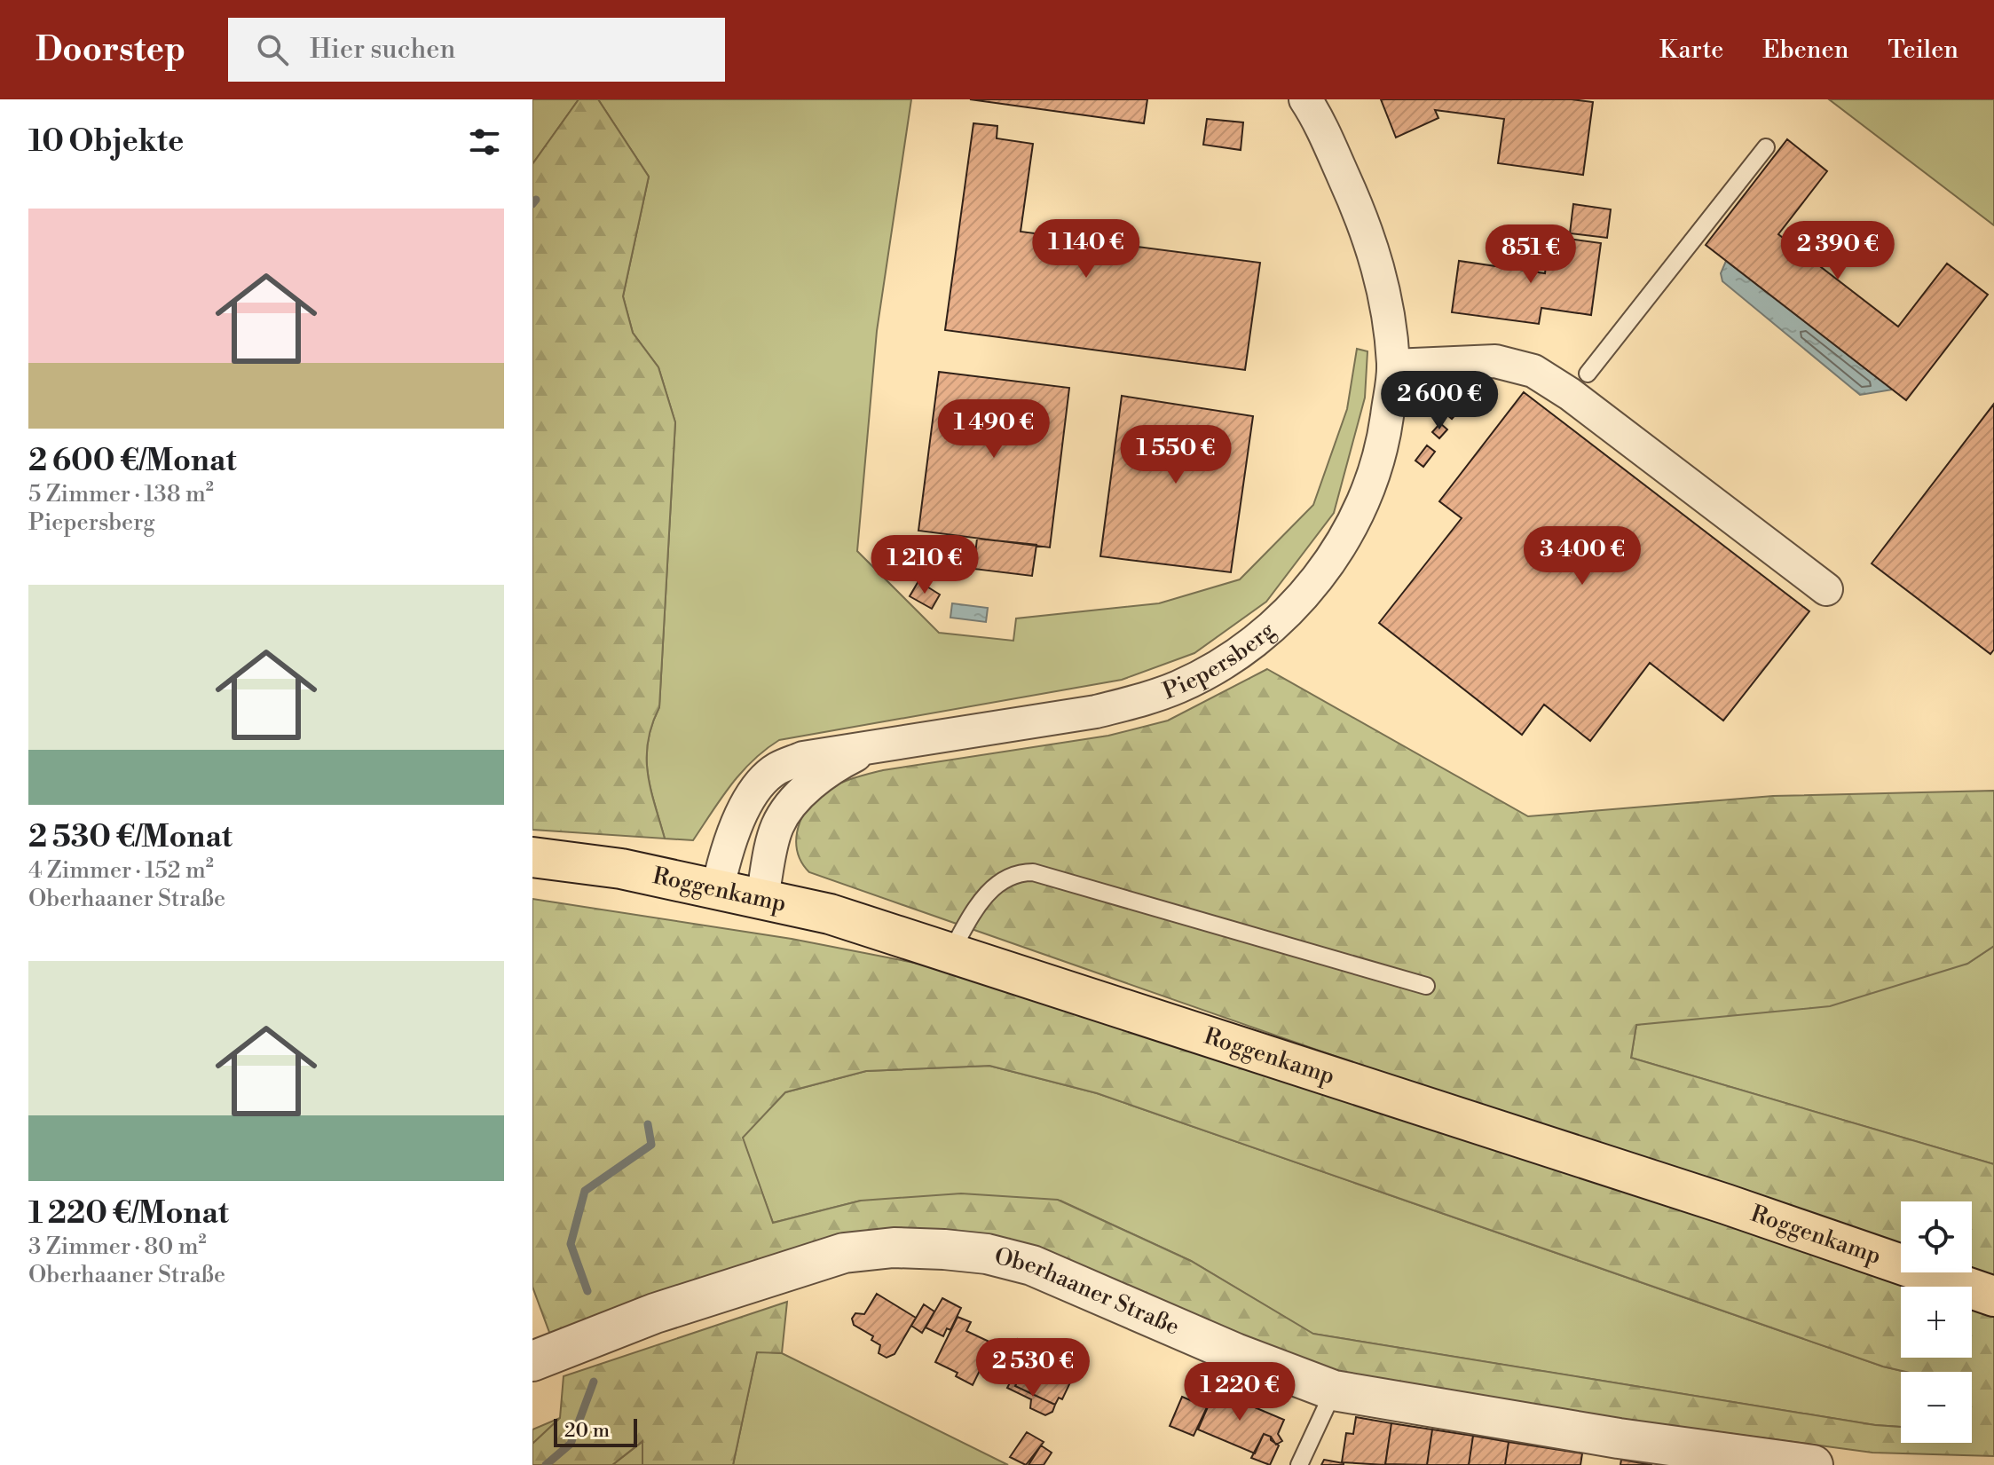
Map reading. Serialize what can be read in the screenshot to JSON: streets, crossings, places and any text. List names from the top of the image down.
{
  "streets": {
    "main road": ["Roggenkamp"],
    "street": ["Piepersberg", "Oberhaaner Straße"]
  },
  "crossings": [
    ["Piepersberg", "Roggenkamp"]
  ],
  "scale_bar": "20 m",
  "page": {
    "header": "Doorstep",
    "search": "Hier suchen",
    "nav": ["Karte", "Ebenen", "Teilen"],
    "heading": "10 Objekte",
    "list": [
      {
        "name": "2 600 €/Monat",
        "note": "5 Zimmer · 138 m² · Piepersberg"
      },
      {
        "name": "2 530 €/Monat",
        "note": "4 Zimmer · 152 m² · Oberhaaner Straße"
      },
      {
        "name": "1 220 €/Monat",
        "note": "3 Zimmer · 80 m² · Oberhaaner Straße"
      }
    ],
    "price": [
      "1 140 €",
      "2 390 €",
      "851 €",
      "2 600 €",
      "1 490 €",
      "1 550 €",
      "3 400 €",
      "1 210 €",
      "2 530 €",
      "1 220 €"
    ],
    "map_buttons": ["+", "−"],
    "scale": "20 m"
  }
}
